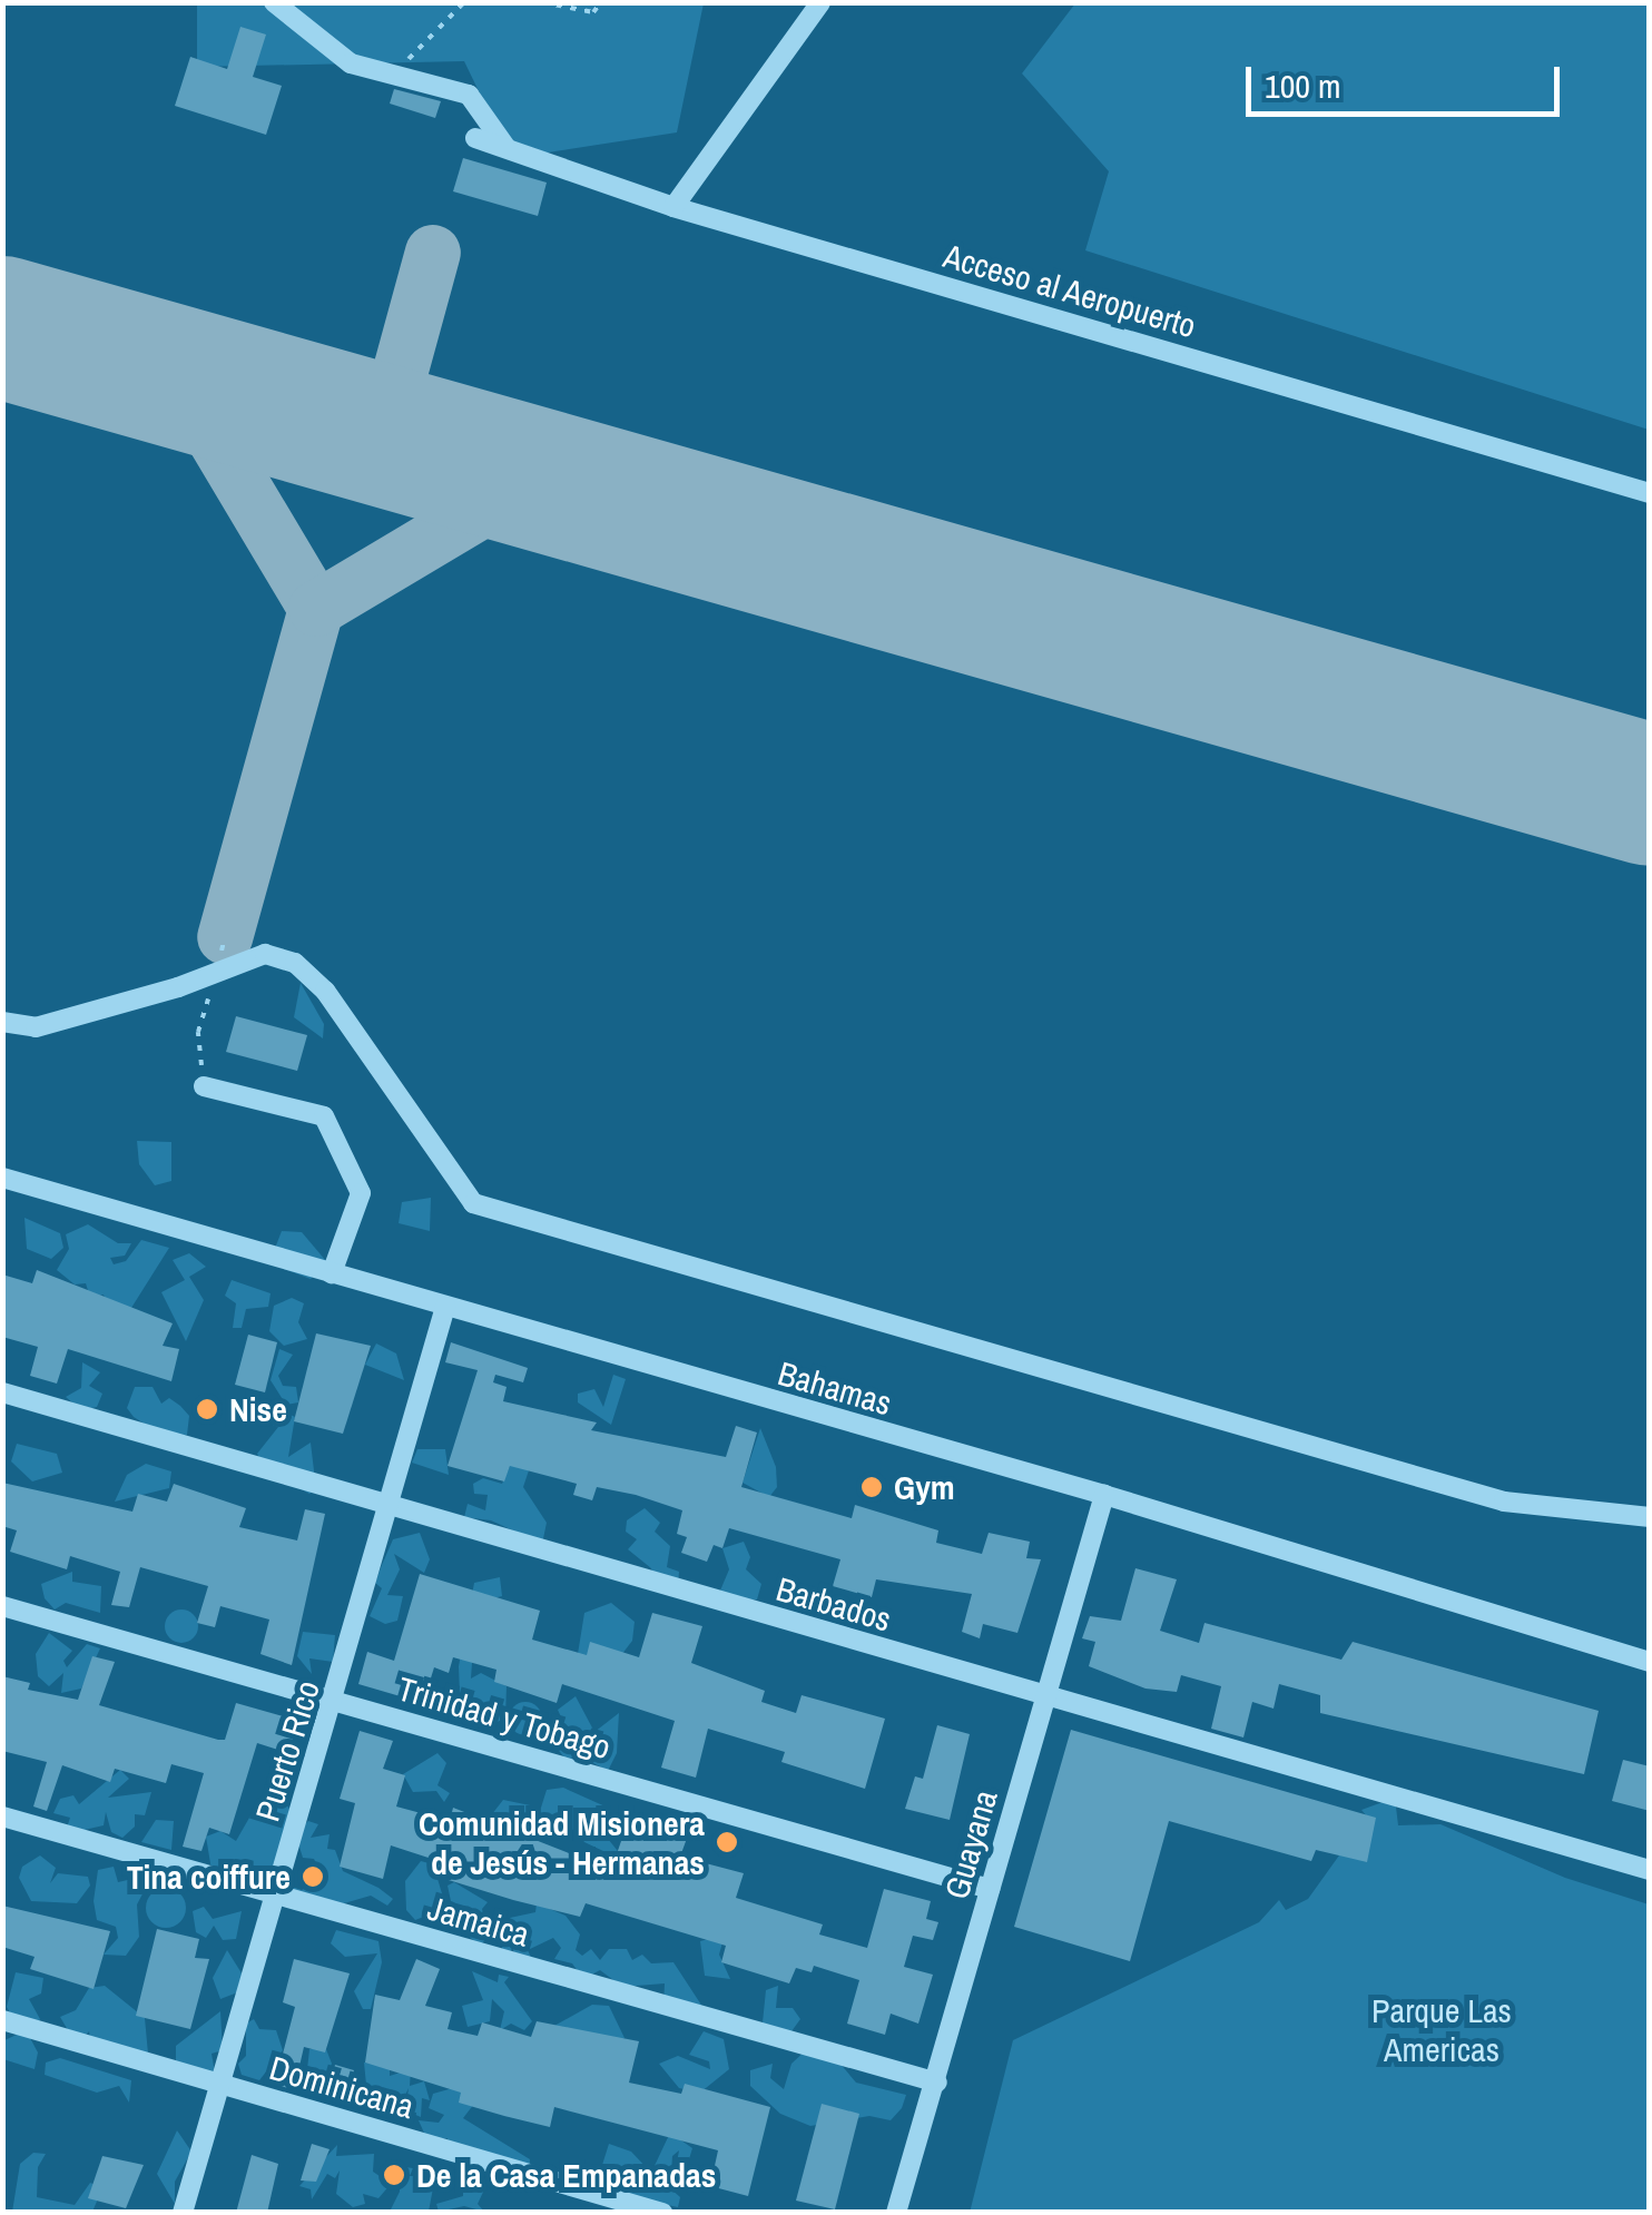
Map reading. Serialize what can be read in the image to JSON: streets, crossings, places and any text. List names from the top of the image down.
{
  "streets": {
    "street": [
      "Acceso al Aeropuerto",
      "Bahamas",
      "Barbados",
      "Trinidad y Tobago",
      "Puerto Rico",
      "Guayana",
      "Jamaica",
      "Dominicana"
    ]
  },
  "crossings": [
    ["Bahamas", "Puerto Rico"],
    ["Bahamas", "Guayana"],
    ["Barbados", "Puerto Rico"],
    ["Barbados", "Guayana"],
    ["Trinidad y Tobago", "Puerto Rico"],
    ["Trinidad y Tobago", "Guayana"],
    ["Puerto Rico", "Jamaica"],
    ["Puerto Rico", "Dominicana"],
    ["Guayana", "Jamaica"]
  ],
  "parks": ["Parque Las Americas"],
  "places": [
    "Nise",
    "Gym",
    "Comunidad Misionera de Jesús - Hermanas",
    "Tina coiffure",
    "De la Casa Empanadas"
  ],
  "scale_bar": "100 m"
}
